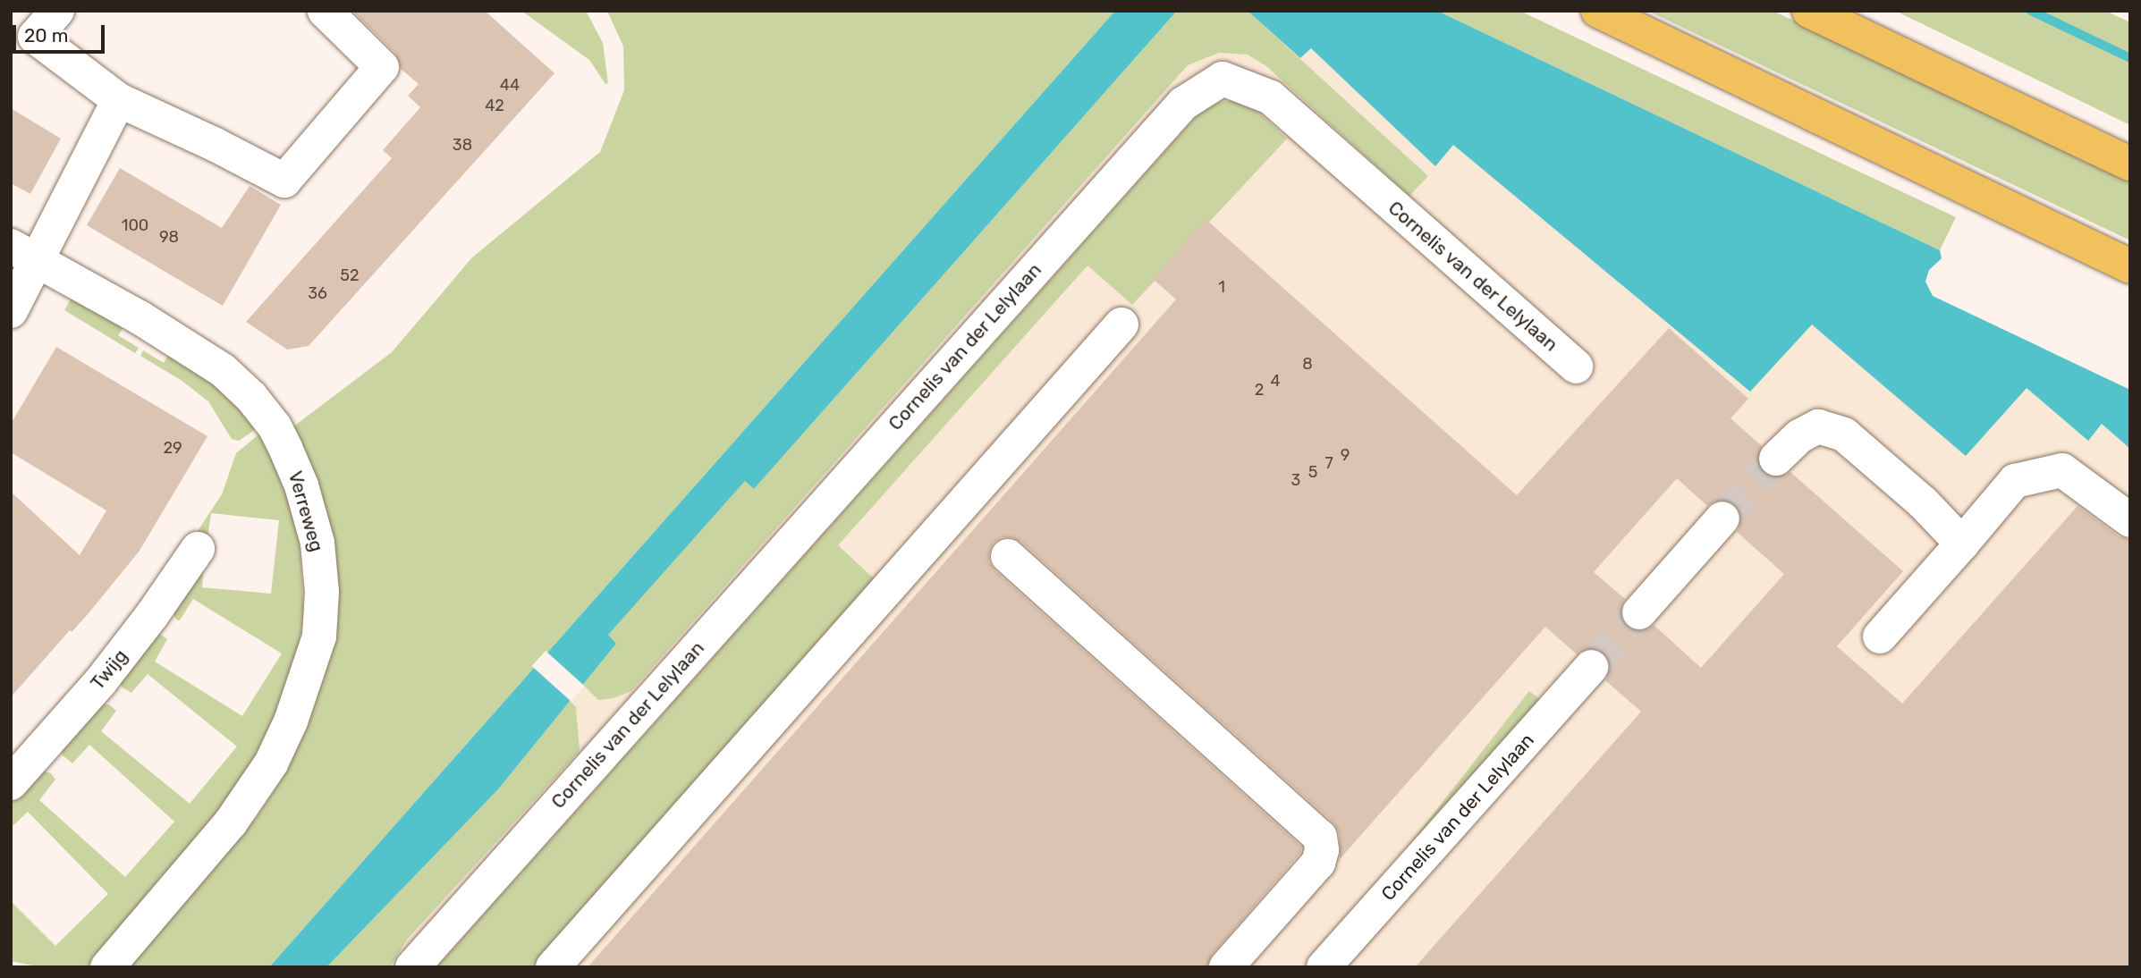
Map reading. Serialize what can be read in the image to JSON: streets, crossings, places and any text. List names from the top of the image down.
{
  "streets": {
    "street": ["Cornelis van der Lelylaan", "Verreweg", "Twijg"]
  },
  "house_numbers": [
    "44",
    "42",
    "38",
    "100",
    "98",
    "52",
    "1",
    "36",
    "8",
    "4",
    "2",
    "29",
    "9",
    "7",
    "5",
    "3"
  ],
  "scale_bar": "20 m"
}
